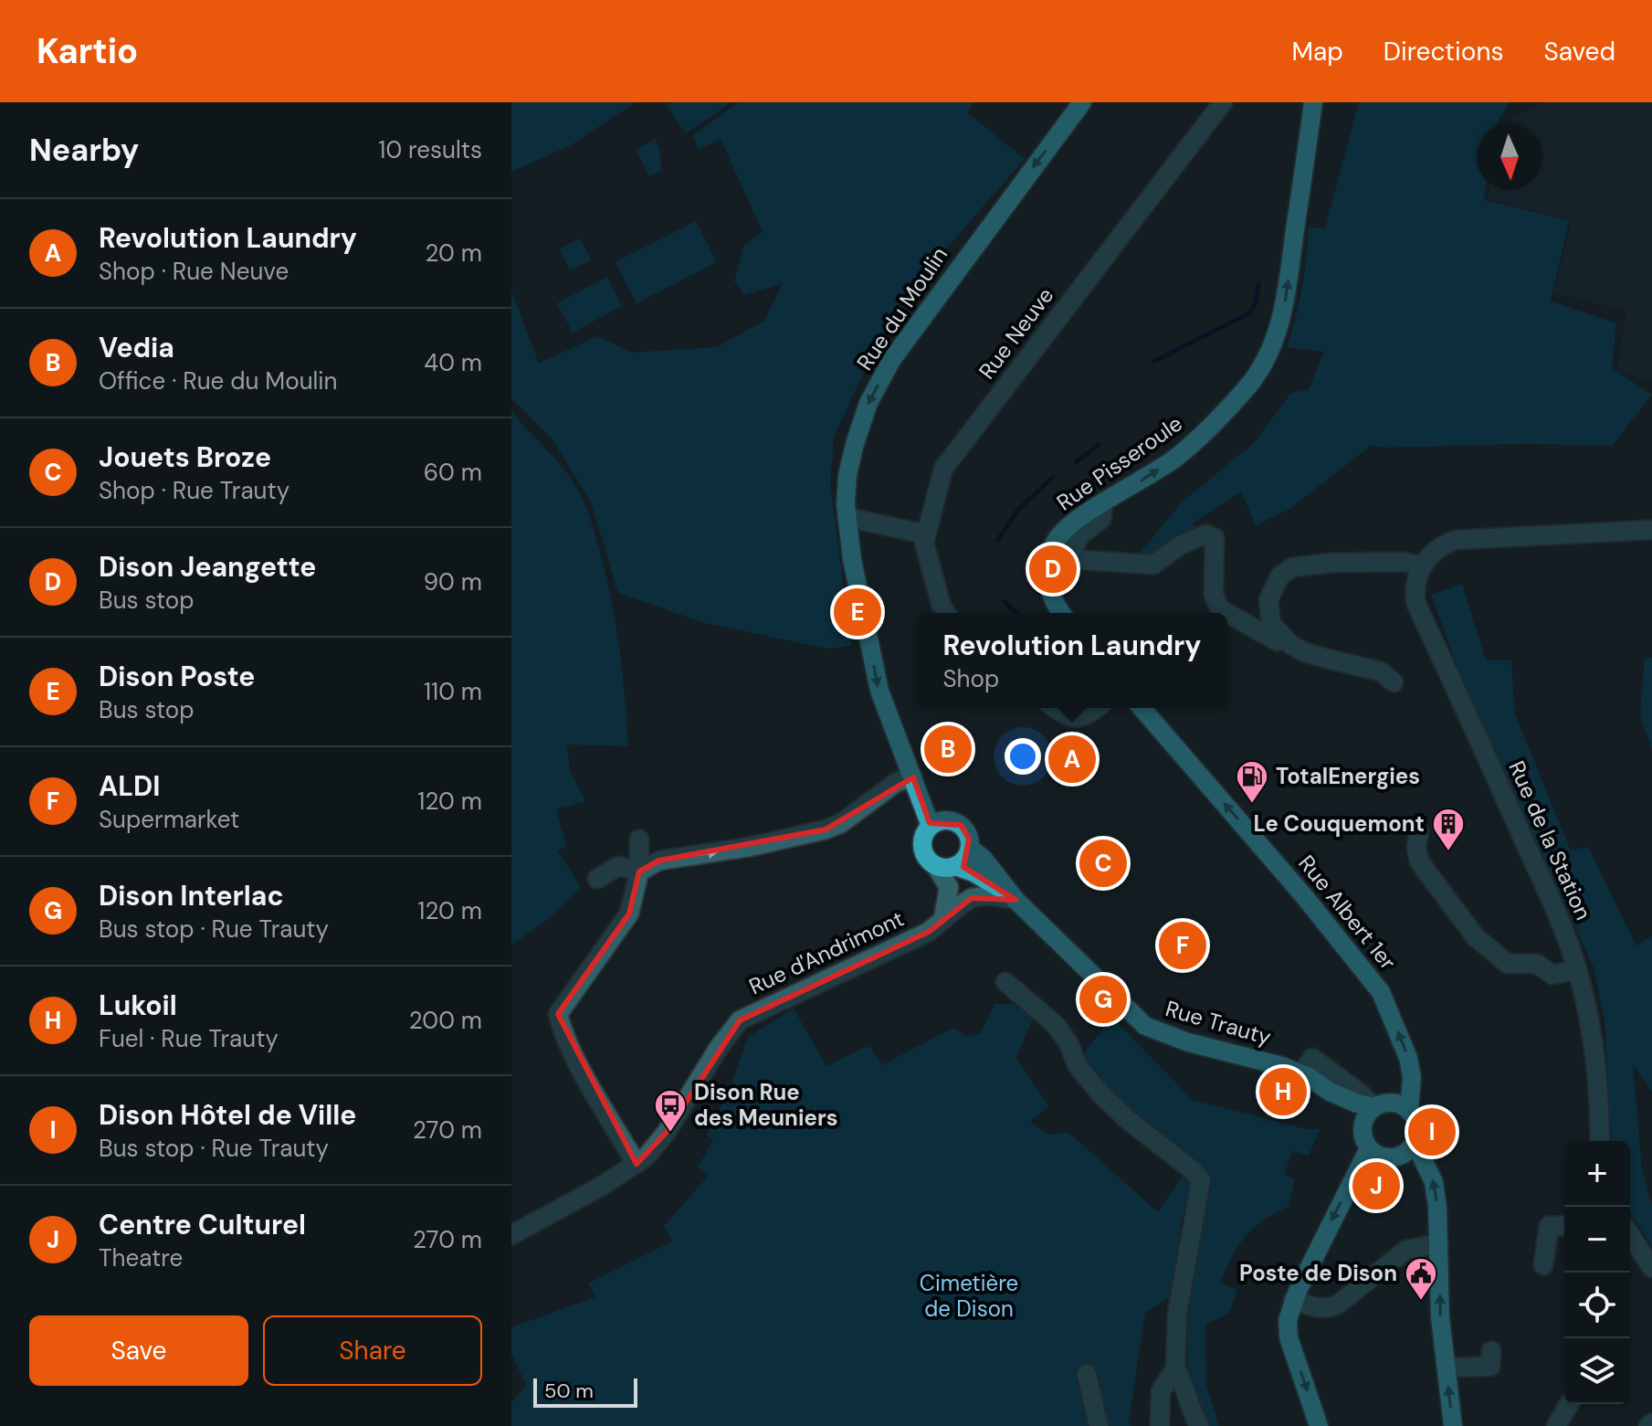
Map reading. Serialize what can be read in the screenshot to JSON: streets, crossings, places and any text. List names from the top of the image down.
{
  "streets": {
    "main road": [
      "Rue du Moulin",
      "Rue Pisseroule",
      "Rue Albert 1er",
      "Rue Trauty"
    ],
    "street": ["Rue Neuve", "Rue de la Station", "Rue d'Andrimont"]
  },
  "crossings": [
    ["Rue du Moulin", "Rue Trauty"],
    ["Rue Albert 1er", "Rue Trauty"],
    ["Rue d'Andrimont", "Rue Trauty"]
  ],
  "one_way": ["Rue du Moulin", "Rue Pisseroule", "Rue Albert 1er"],
  "parks": ["Cimetière de Dison"],
  "places": {
    "fuel station": ["TotalEnergies"],
    "building": ["Le Couquemont"],
    "bus stop": ["Dison Rue des Meuniers"],
    "public building": ["Poste de Dison"]
  },
  "scale_bar": "50 m",
  "north": "bottom",
  "page": {
    "header": "Kartio",
    "nav": ["Map", "Directions", "Saved"],
    "heading": ["Nearby", "10 results"],
    "list": [
      {
        "mark": "A",
        "name": "Revolution Laundry",
        "note": "Shop · Rue Neuve",
        "value": "20 m"
      },
      {
        "mark": "B",
        "name": "Vedia",
        "note": "Office · Rue du Moulin",
        "value": "40 m"
      },
      {
        "mark": "C",
        "name": "Jouets Broze",
        "note": "Shop · Rue Trauty",
        "value": "60 m"
      },
      {
        "mark": "D",
        "name": "Dison Jeangette",
        "note": "Bus stop",
        "value": "90 m"
      },
      {
        "mark": "E",
        "name": "Dison Poste",
        "note": "Bus stop",
        "value": "110 m"
      },
      {
        "mark": "F",
        "name": "ALDI",
        "note": "Supermarket",
        "value": "120 m"
      },
      {
        "mark": "G",
        "name": "Dison Interlac",
        "note": "Bus stop · Rue Trauty",
        "value": "120 m"
      },
      {
        "mark": "H",
        "name": "Lukoil",
        "note": "Fuel · Rue Trauty",
        "value": "200 m"
      },
      {
        "mark": "I",
        "name": "Dison Hôtel de Ville",
        "note": "Bus stop · Rue Trauty",
        "value": "270 m"
      },
      {
        "mark": "J",
        "name": "Centre Culturel",
        "note": "Theatre",
        "value": "270 m"
      }
    ],
    "pins": [
      "D",
      "E",
      "B",
      "A",
      "C",
      "F",
      "G",
      "H",
      "I",
      "J"
    ],
    "popup": ["Revolution Laundry", "Shop"],
    "map_buttons": ["+", "−"],
    "buttons": ["Save", "Share"],
    "scale": "50 m"
  }
}
